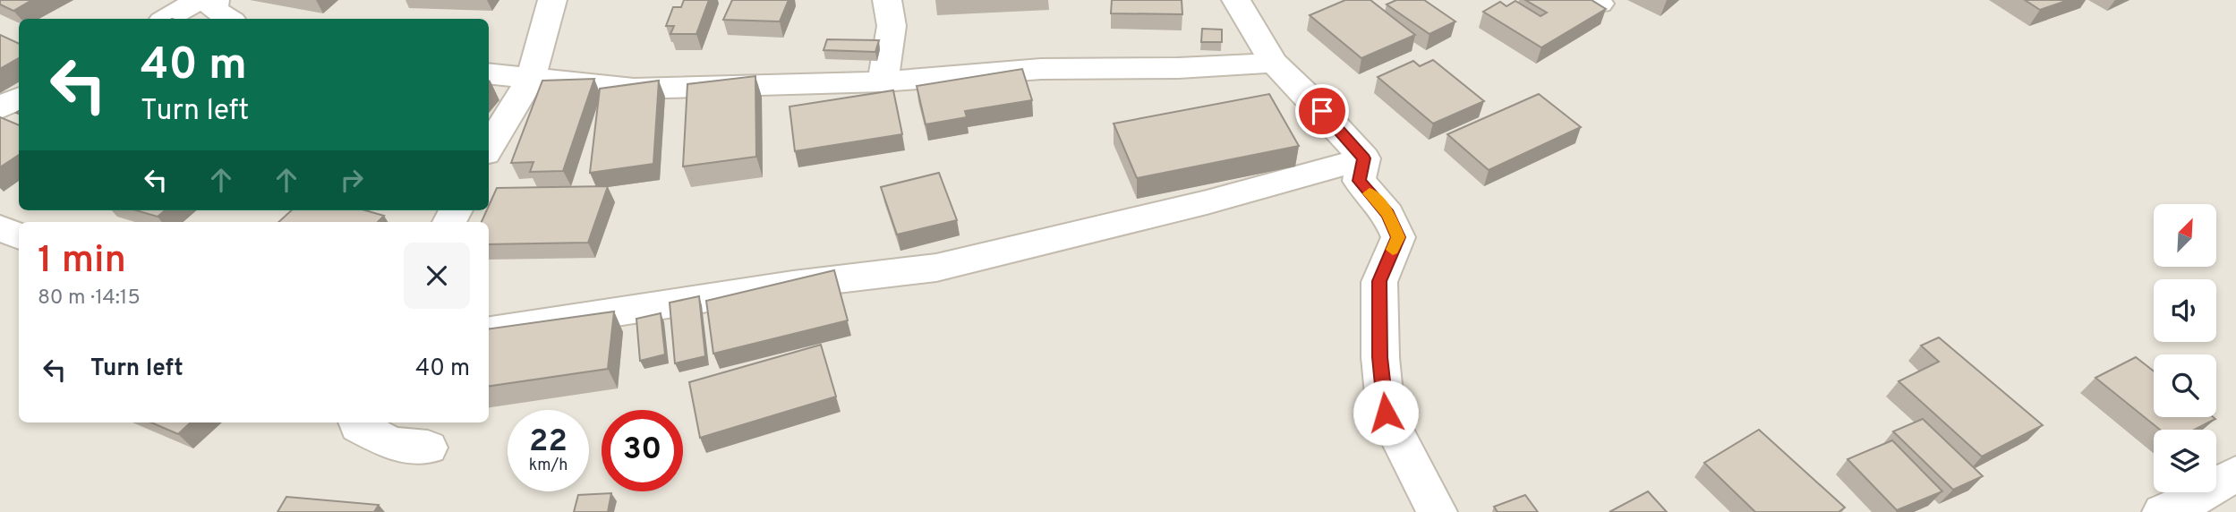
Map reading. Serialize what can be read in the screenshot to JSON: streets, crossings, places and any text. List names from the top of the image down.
{
  "north": "top right",
  "page": {
    "turn": ["40 m", "Turn left"],
    "heading": ["1 min", "80 m · 14:15"],
    "list": [
      {
        "name": "Turn left",
        "value": "40 m"
      }
    ],
    "speed": "22 km/h",
    "limit": "30"
  }
}
